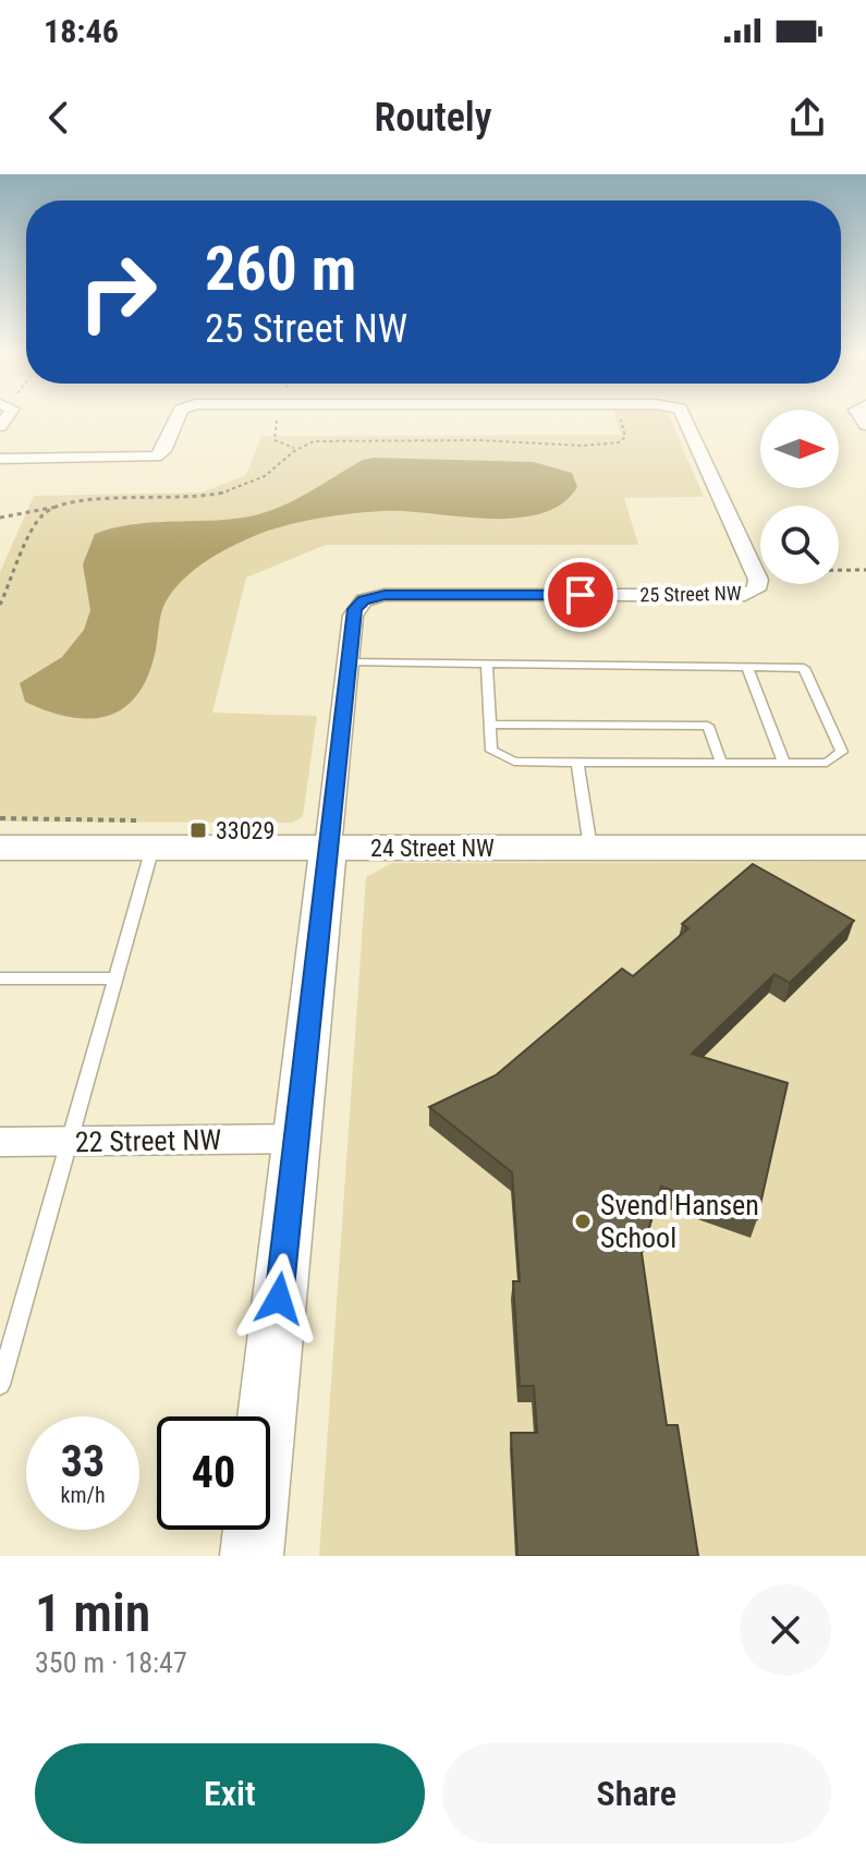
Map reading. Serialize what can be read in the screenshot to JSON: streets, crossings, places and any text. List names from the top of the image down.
{
  "streets": {
    "street": ["25 Street NW", "24 Street NW", "22 Street NW"]
  },
  "places": {
    "transit": ["33029"],
    "other": ["Svend Hansen School"]
  },
  "north": "right",
  "page": {
    "status": "18:46",
    "header": "Routely",
    "turn": ["260 m", "25 Street NW"],
    "speed": "33 km/h",
    "limit": "40",
    "heading": ["1 min", "350 m · 18:47"],
    "buttons": ["Exit", "Share"]
  }
}
